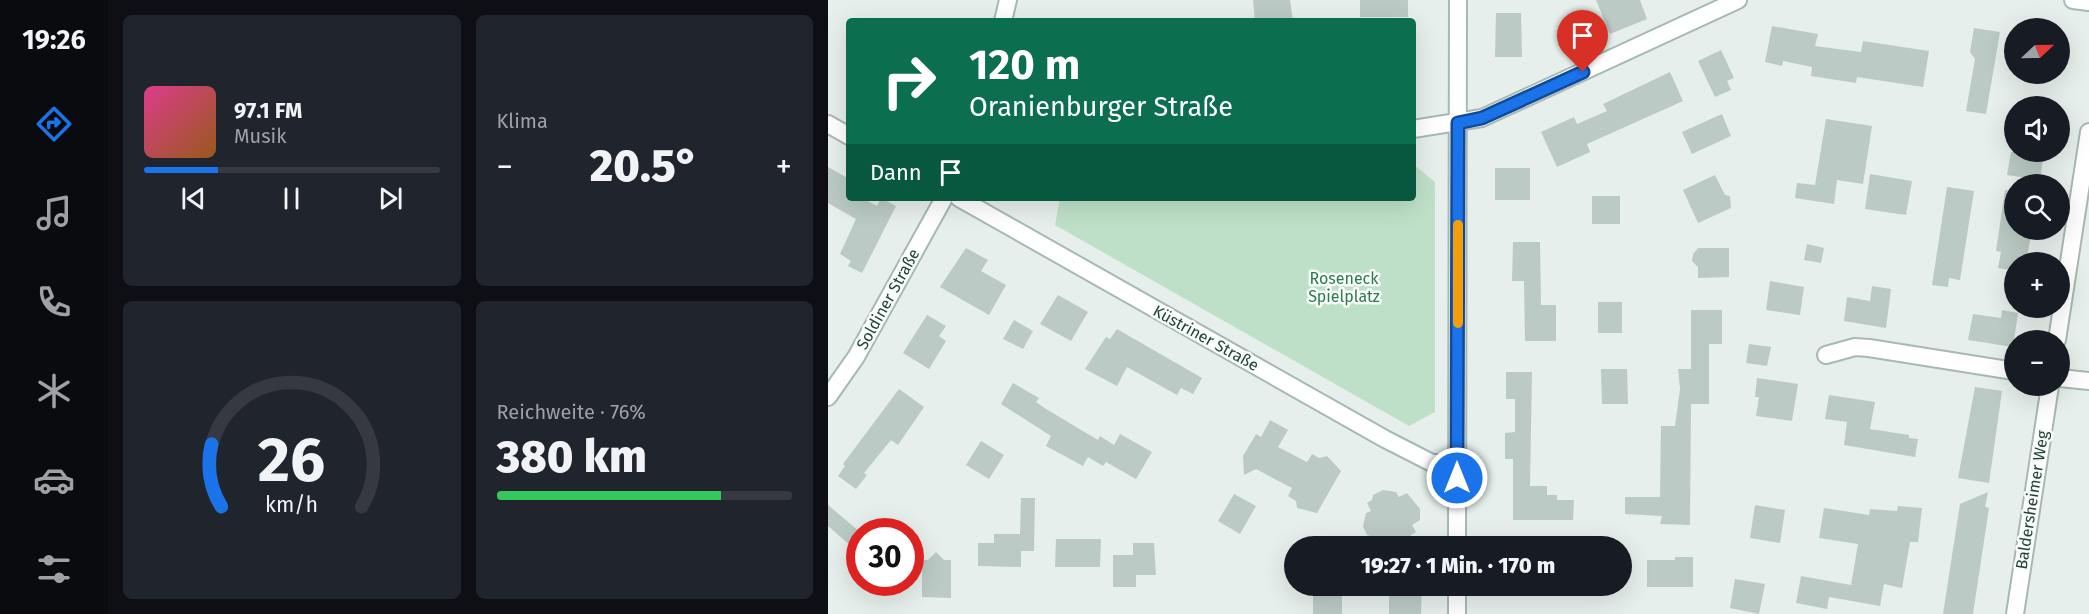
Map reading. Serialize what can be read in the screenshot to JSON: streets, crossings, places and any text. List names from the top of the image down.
{
  "streets": {
    "street": ["Soldiner Straße", "Küstriner Straße", "Baldersheimer Weg"]
  },
  "parks": ["Roseneck Spielplatz"],
  "north": "right",
  "page": {
    "tabs": "19:26",
    "tile": [
      "Klima",
      ["Reichweite · 76%", "380 km"]
    ],
    "map_buttons": ["+", "−"],
    "turn": ["120 m", "Oranienburger Straße"],
    "song": ["97.1 FM", "Musik"],
    "heat": ["−", "20.5°", "+"],
    "then": "Dann",
    "limit": "30",
    "trip": "19:27 · 1 Min. · 170 m",
    "gauge": ["26", "km/h"]
  }
}
